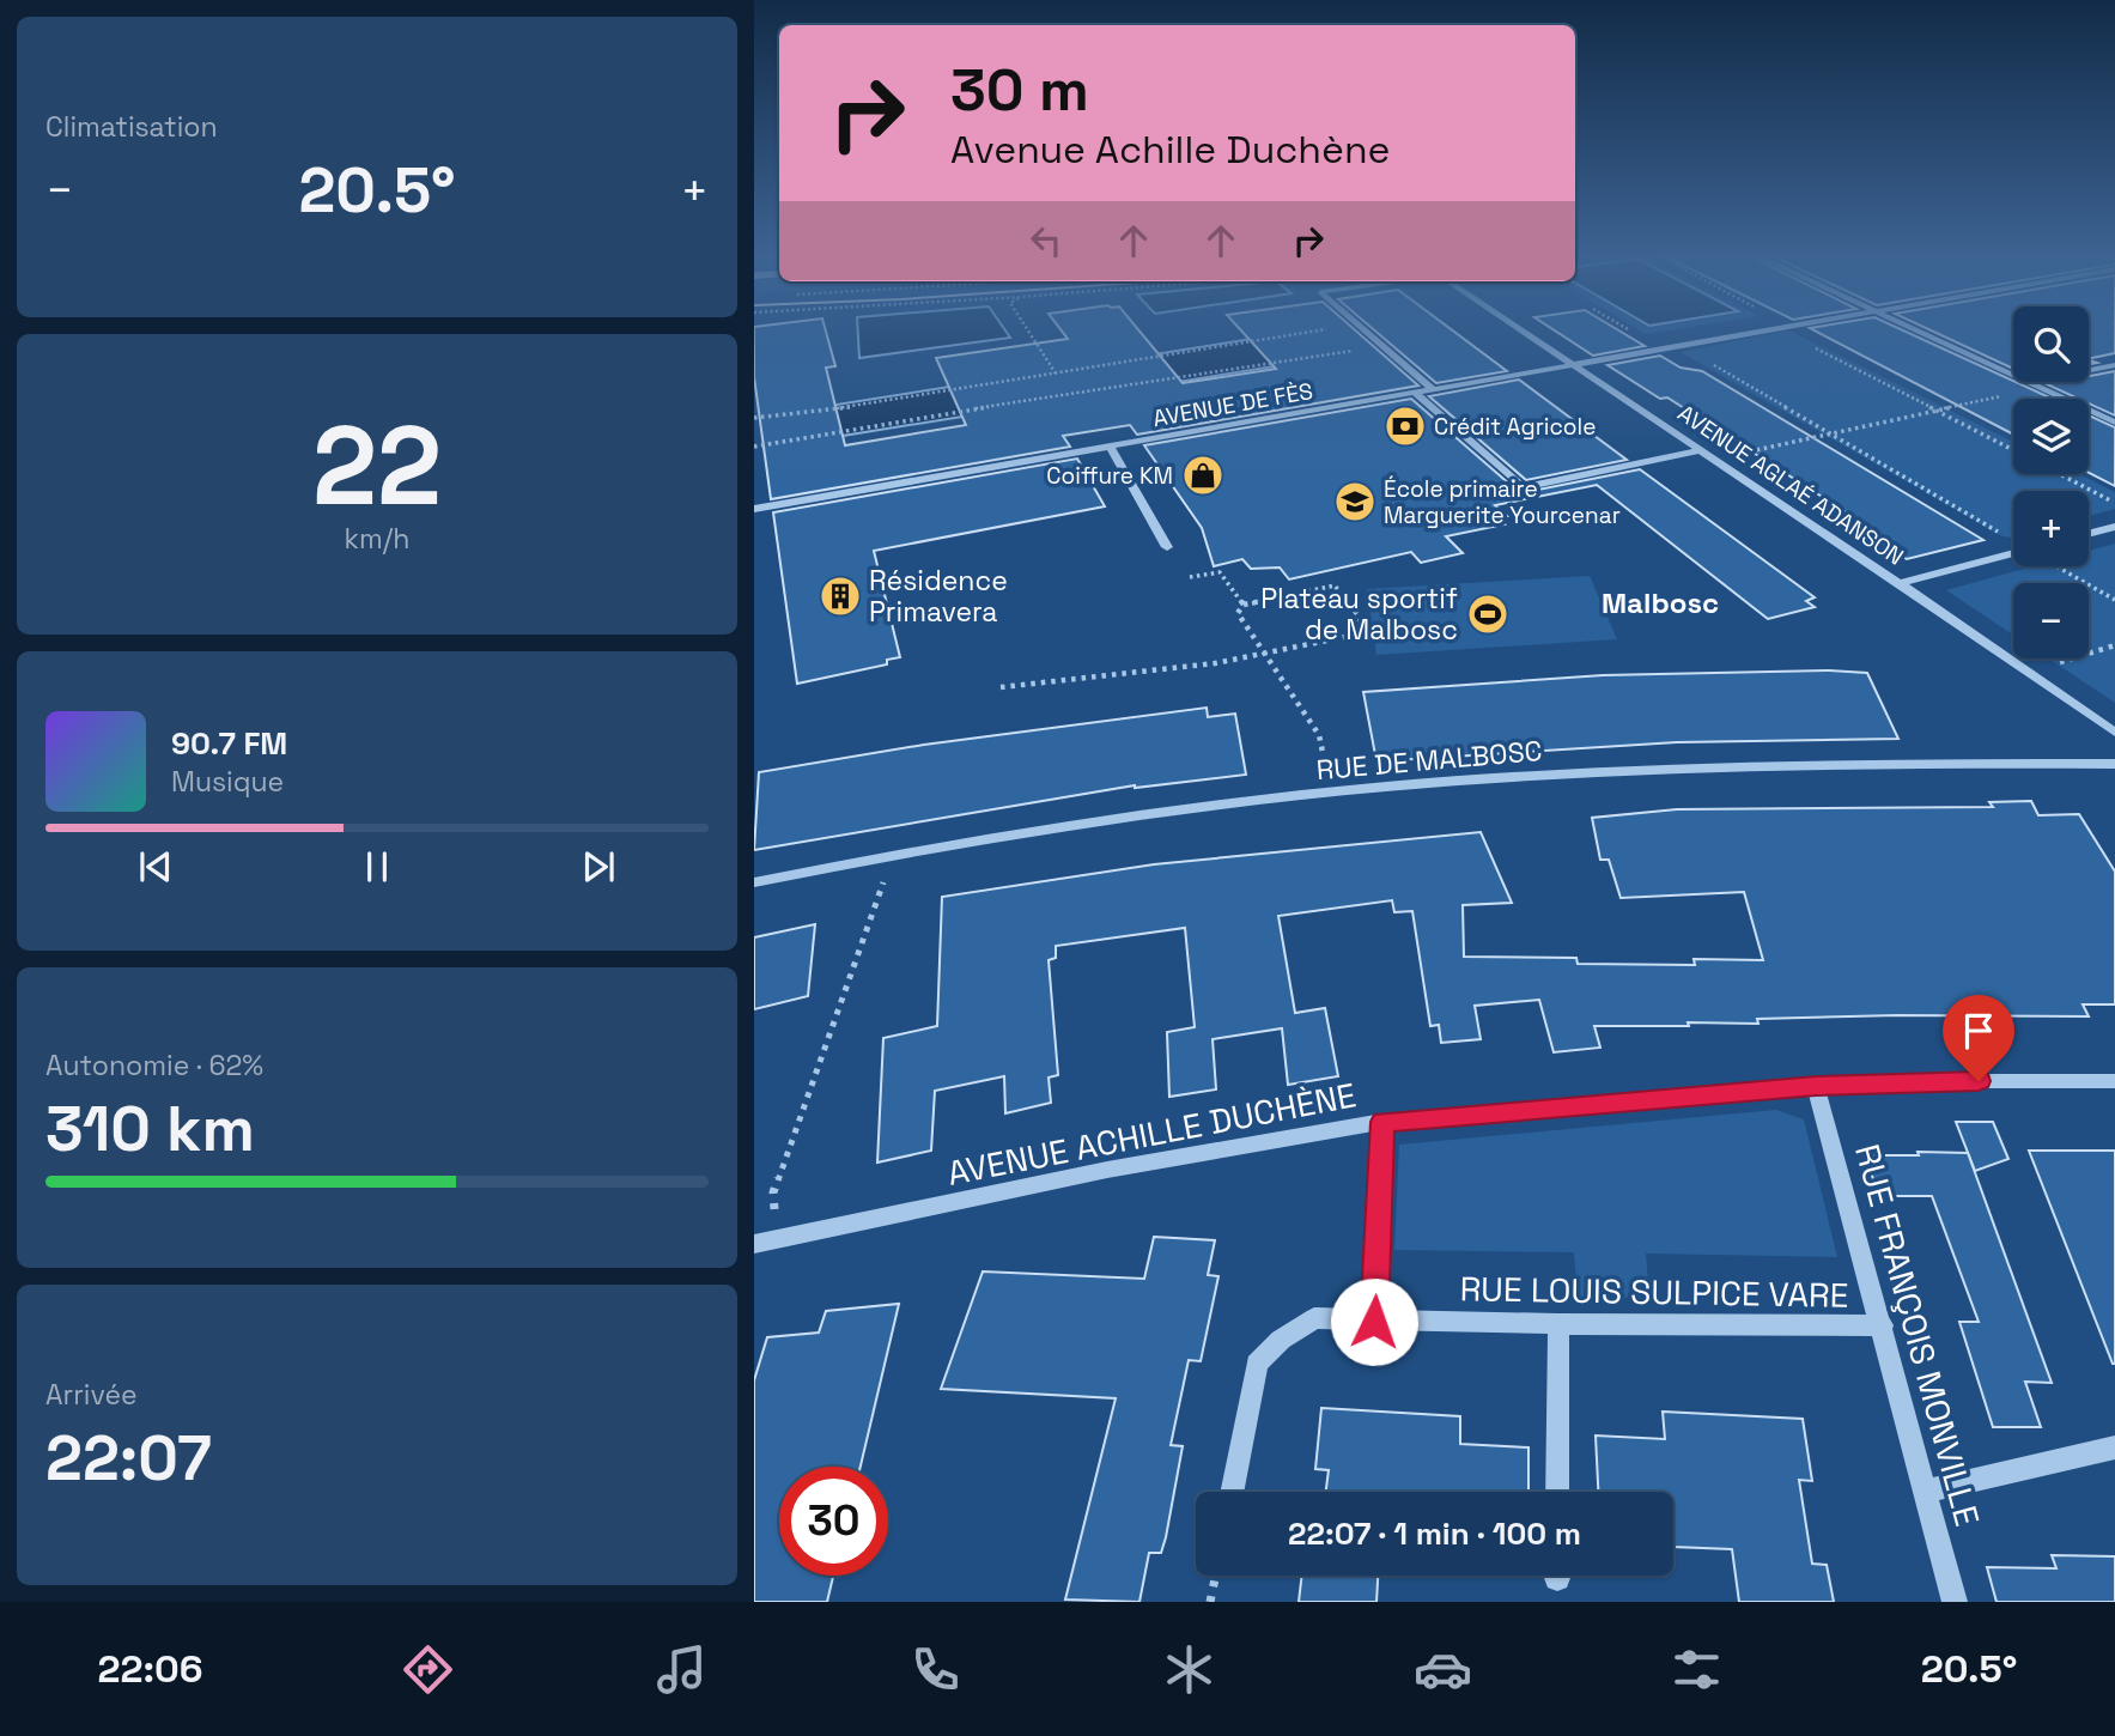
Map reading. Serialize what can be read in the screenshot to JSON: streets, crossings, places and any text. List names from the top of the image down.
{
  "streets": {
    "street": [
      "AVENUE DE FÈS",
      "AVENUE AGLAÉ ADANSON",
      "RUE DE MALBOSC",
      "AVENUE ACHILLE DUCHÈNE",
      "RUE LOUIS SULPICE VARE",
      "RUE FRANÇOIS MONVILLE"
    ]
  },
  "crossings": [
    ["AVENUE DE FÈS", "AVENUE AGLAÉ ADANSON"],
    ["AVENUE ACHILLE DUCHÈNE", "RUE FRANÇOIS MONVILLE"],
    ["RUE LOUIS SULPICE VARE", "RUE FRANÇOIS MONVILLE"]
  ],
  "districts": ["Malbosc"],
  "places": {
    "bank": ["Crédit Agricole"],
    "shop": ["Coiffure KM"],
    "school or university": ["École primaire Marguerite Yourcenar"],
    "building": ["Résidence Primavera"],
    "sports": ["Plateau sportif de Malbosc"]
  },
  "page": {
    "tile": [
      "Climatisation",
      ["22", "km/h"],
      ["Autonomie · 62%", "310 km"],
      ["Arrivée", "22:07"]
    ],
    "turn": ["30 m", "Avenue Achille Duchène"],
    "heat": ["−", "20.5°", "+"],
    "map_buttons": ["+", "−"],
    "song": ["90.7 FM", "Musique"],
    "limit": "30",
    "trip": "22:07 · 1 min · 100 m",
    "tabs": ["22:06", "20.5°"]
  }
}
